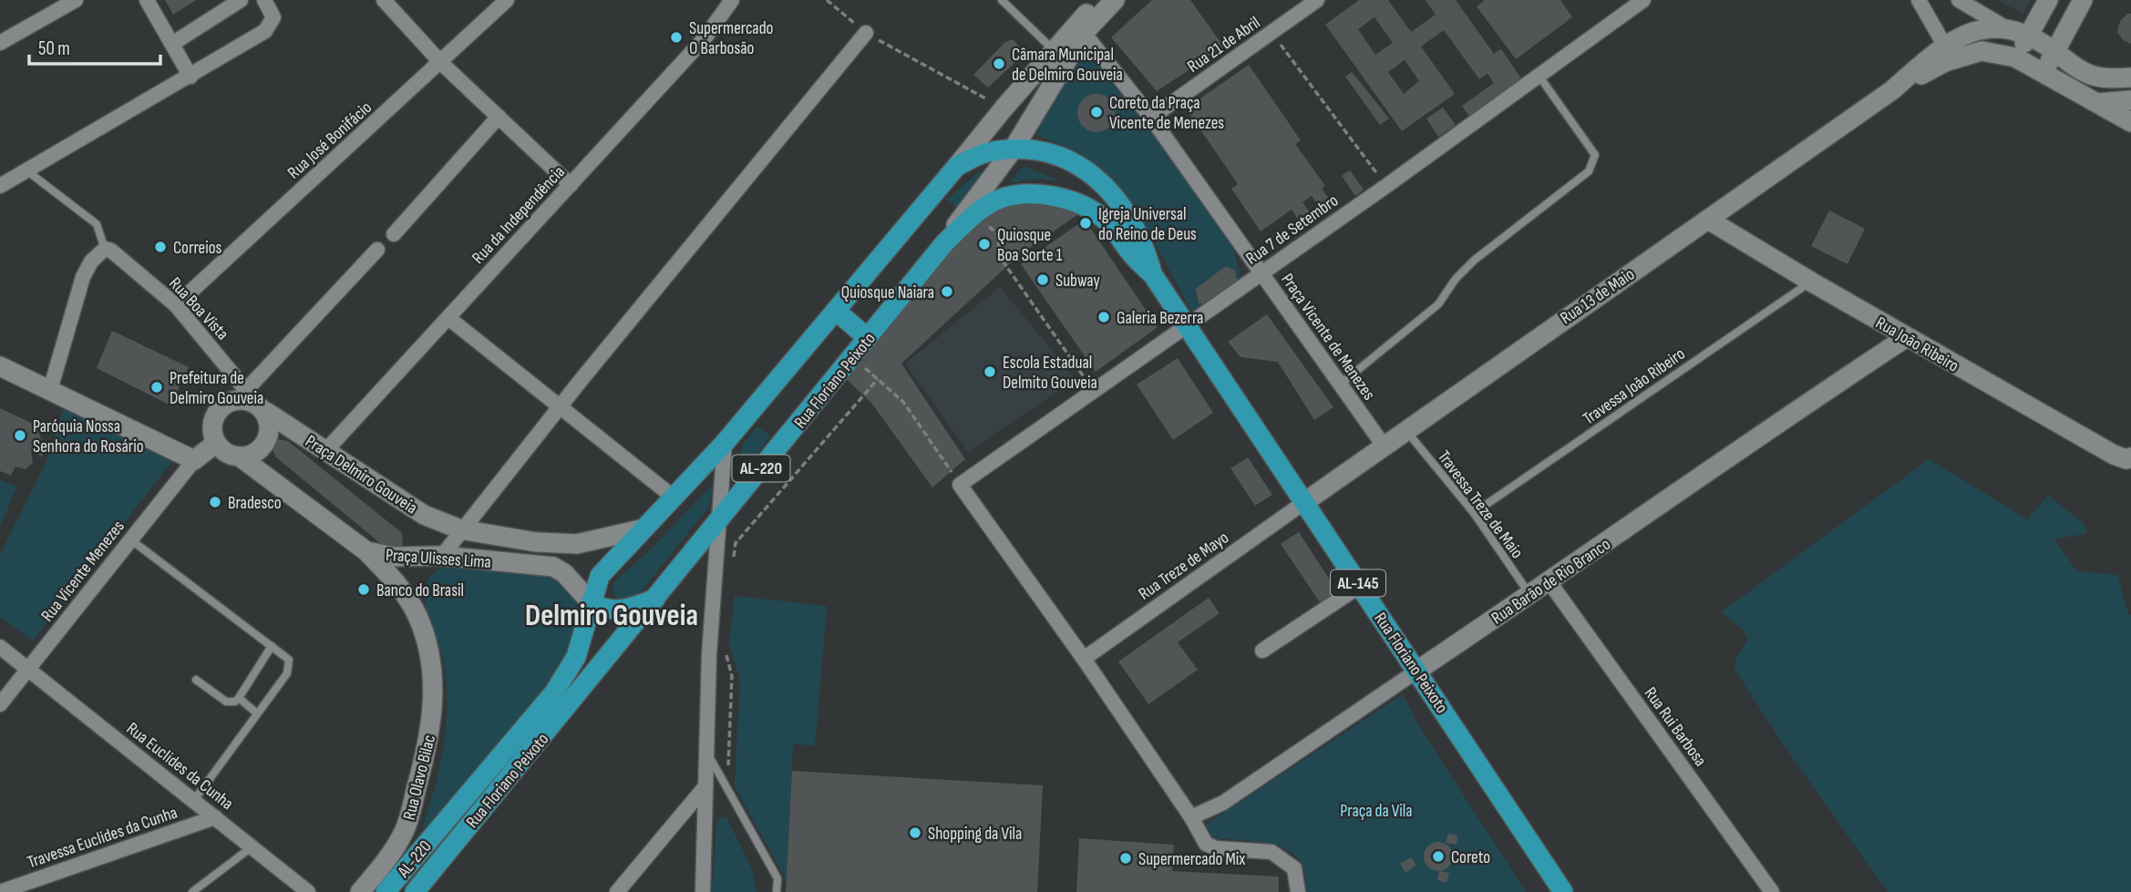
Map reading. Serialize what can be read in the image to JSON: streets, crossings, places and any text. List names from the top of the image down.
{
  "streets": {
    "highway": ["Rua Floriano Peixoto", "AL-220", "AL-145"],
    "street": [
      "Rua 21 de Abril",
      "Rua José Bonifácio",
      "Rua da Independência",
      "Rua 7 de Setembro",
      "Rua 13 de Maio",
      "Rua Boa Vista",
      "Praça Vicente de Menezes",
      "Rua João Ribeiro",
      "Praça Delmiro Gouveia",
      "Praça Ulisses Lima",
      "Rua Treze de Mayo",
      "Rua Vicente Menezes",
      "Rua Barão de Rio Branco",
      "Rua Rui Barbosa",
      "Rua Euclides da Cunha",
      "Rua Olavo Bilac",
      "Travessa Euclides da Cunha"
    ],
    "lane": ["Travessa João Ribeiro", "Travessa Treze de Maio"]
  },
  "crossings": [
    ["Rua 21 de Abril", "Praça Vicente de Menezes"],
    ["Rua José Bonifácio", "Rua Boa Vista"],
    ["Rua da Independência", "Praça Delmiro Gouveia"],
    ["Rua 7 de Setembro", "Praça Vicente de Menezes"],
    ["Rua 7 de Setembro", "Rua Floriano Peixoto"],
    ["Rua 13 de Maio", "Praça Vicente de Menezes"],
    ["Rua 13 de Maio", "Rua João Ribeiro"],
    ["Rua 13 de Maio", "Rua Floriano Peixoto"],
    ["Rua 13 de Maio", "Travessa Treze de Maio"],
    ["Rua 13 de Maio", "Rua Treze de Mayo"],
    ["Rua Boa Vista", "Praça Delmiro Gouveia"],
    ["Rua Boa Vista", "Praça Ulisses Lima"],
    ["Rua João Ribeiro", "Travessa João Ribeiro"],
    ["Rua João Ribeiro", "Rua Barão de Rio Branco"],
    ["Rua Floriano Peixoto", "AL-220"],
    ["Rua Floriano Peixoto", "Rua Treze de Mayo"],
    ["Rua Floriano Peixoto", "Rua Barão de Rio Branco"],
    ["Travessa João Ribeiro", "Travessa Treze de Maio"],
    ["AL-220", "Praça Ulisses Lima"],
    ["Praça Delmiro Gouveia", "Praça Ulisses Lima"],
    ["Travessa Treze de Maio", "Rua Barão de Rio Branco"],
    ["Praça Ulisses Lima", "Rua Olavo Bilac"],
    ["Rua Vicente Menezes", "Rua Euclides da Cunha"],
    ["Rua Barão de Rio Branco", "Rua Rui Barbosa"],
    ["Rua Euclides da Cunha", "Travessa Euclides da Cunha"]
  ],
  "districts": ["Delmiro Gouveia"],
  "parks": ["Praça da Vila"],
  "places": [
    "Supermercado O Barbosão",
    "Câmara Municipal de Delmiro Gouveia",
    "Coreto da Praça Vicente de Menezes",
    "Igreja Universal do Reino de Deus",
    "Quiosque Boa Sorte 1",
    "Correios",
    "Subway",
    "Quiosque Naiara",
    "Galeria Bezerra",
    "Escola Estadual Delmito Gouveia",
    "Prefeitura de Delmiro Gouveia",
    "Paróquia Nossa Senhora do Rosário",
    "Bradesco",
    "Banco do Brasil",
    "Shopping da Vila",
    "Coreto",
    "Supermercado Mix"
  ],
  "scale_bar": "50 m"
}
